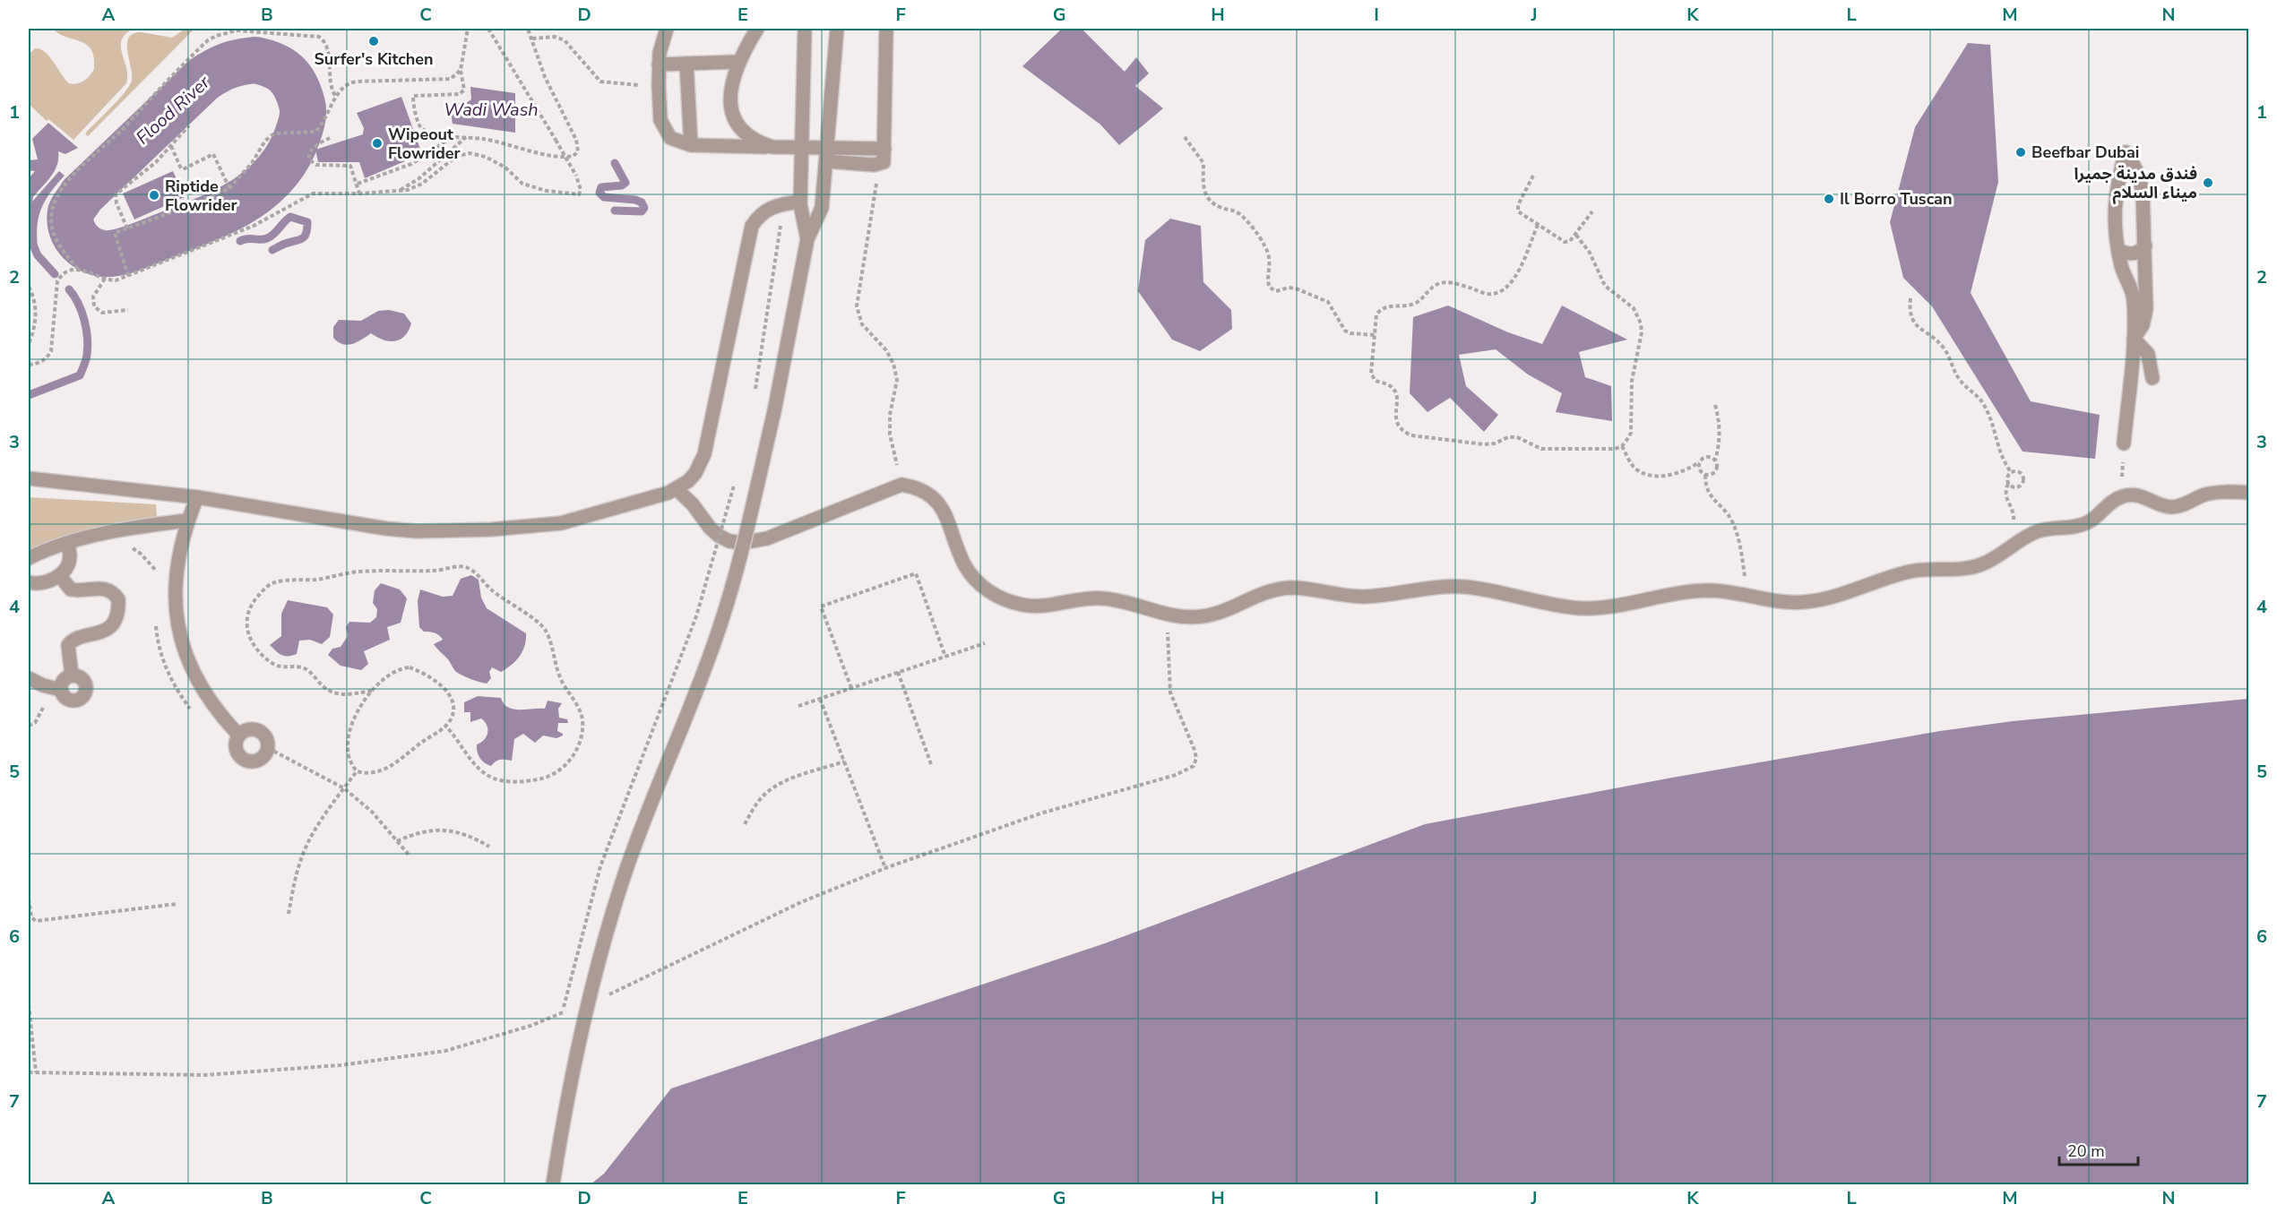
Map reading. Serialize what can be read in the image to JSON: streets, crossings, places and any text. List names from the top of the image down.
{
  "water": ["Wadi Wash", "Flood River"],
  "places": [
    "Surfer's Kitchen",
    "Wipeout Flowrider",
    "Beefbar Dubai",
    "فندق مدينة جميرا ميناء السلام",
    "Riptide Flowrider",
    "Il Borro Tuscan"
  ],
  "scale_bar": "20 m",
  "grid": {
    "columns": [
      "A",
      "B",
      "C",
      "D",
      "E",
      "F",
      "G",
      "H",
      "I",
      "J",
      "K",
      "L",
      "M",
      "N"
    ],
    "rows": [
      "1",
      "2",
      "3",
      "4",
      "5",
      "6",
      "7"
    ]
  }
}
